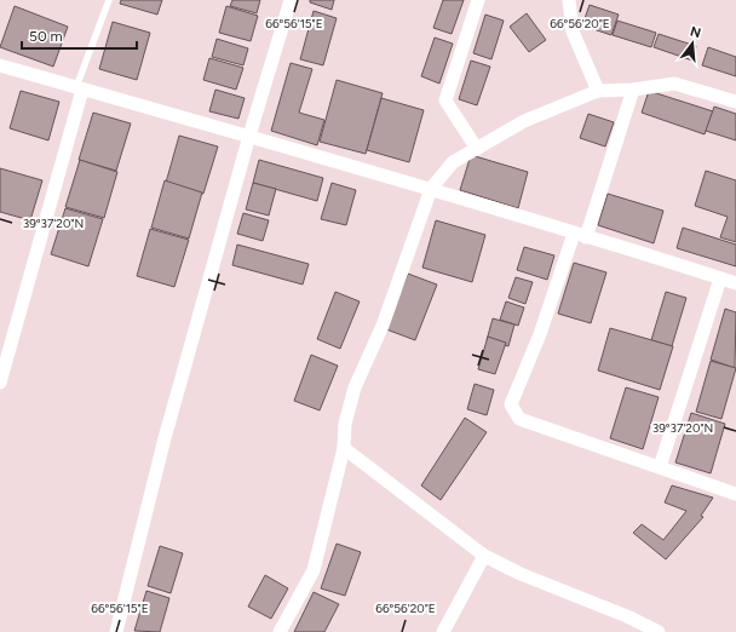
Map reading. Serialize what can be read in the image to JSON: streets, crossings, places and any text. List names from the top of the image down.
{
  "scale_bar": "50 m",
  "north": "top",
  "coordinates": ["66°56'15\"E", "66°56'20\"E", "39°37'20\"N"]
}
